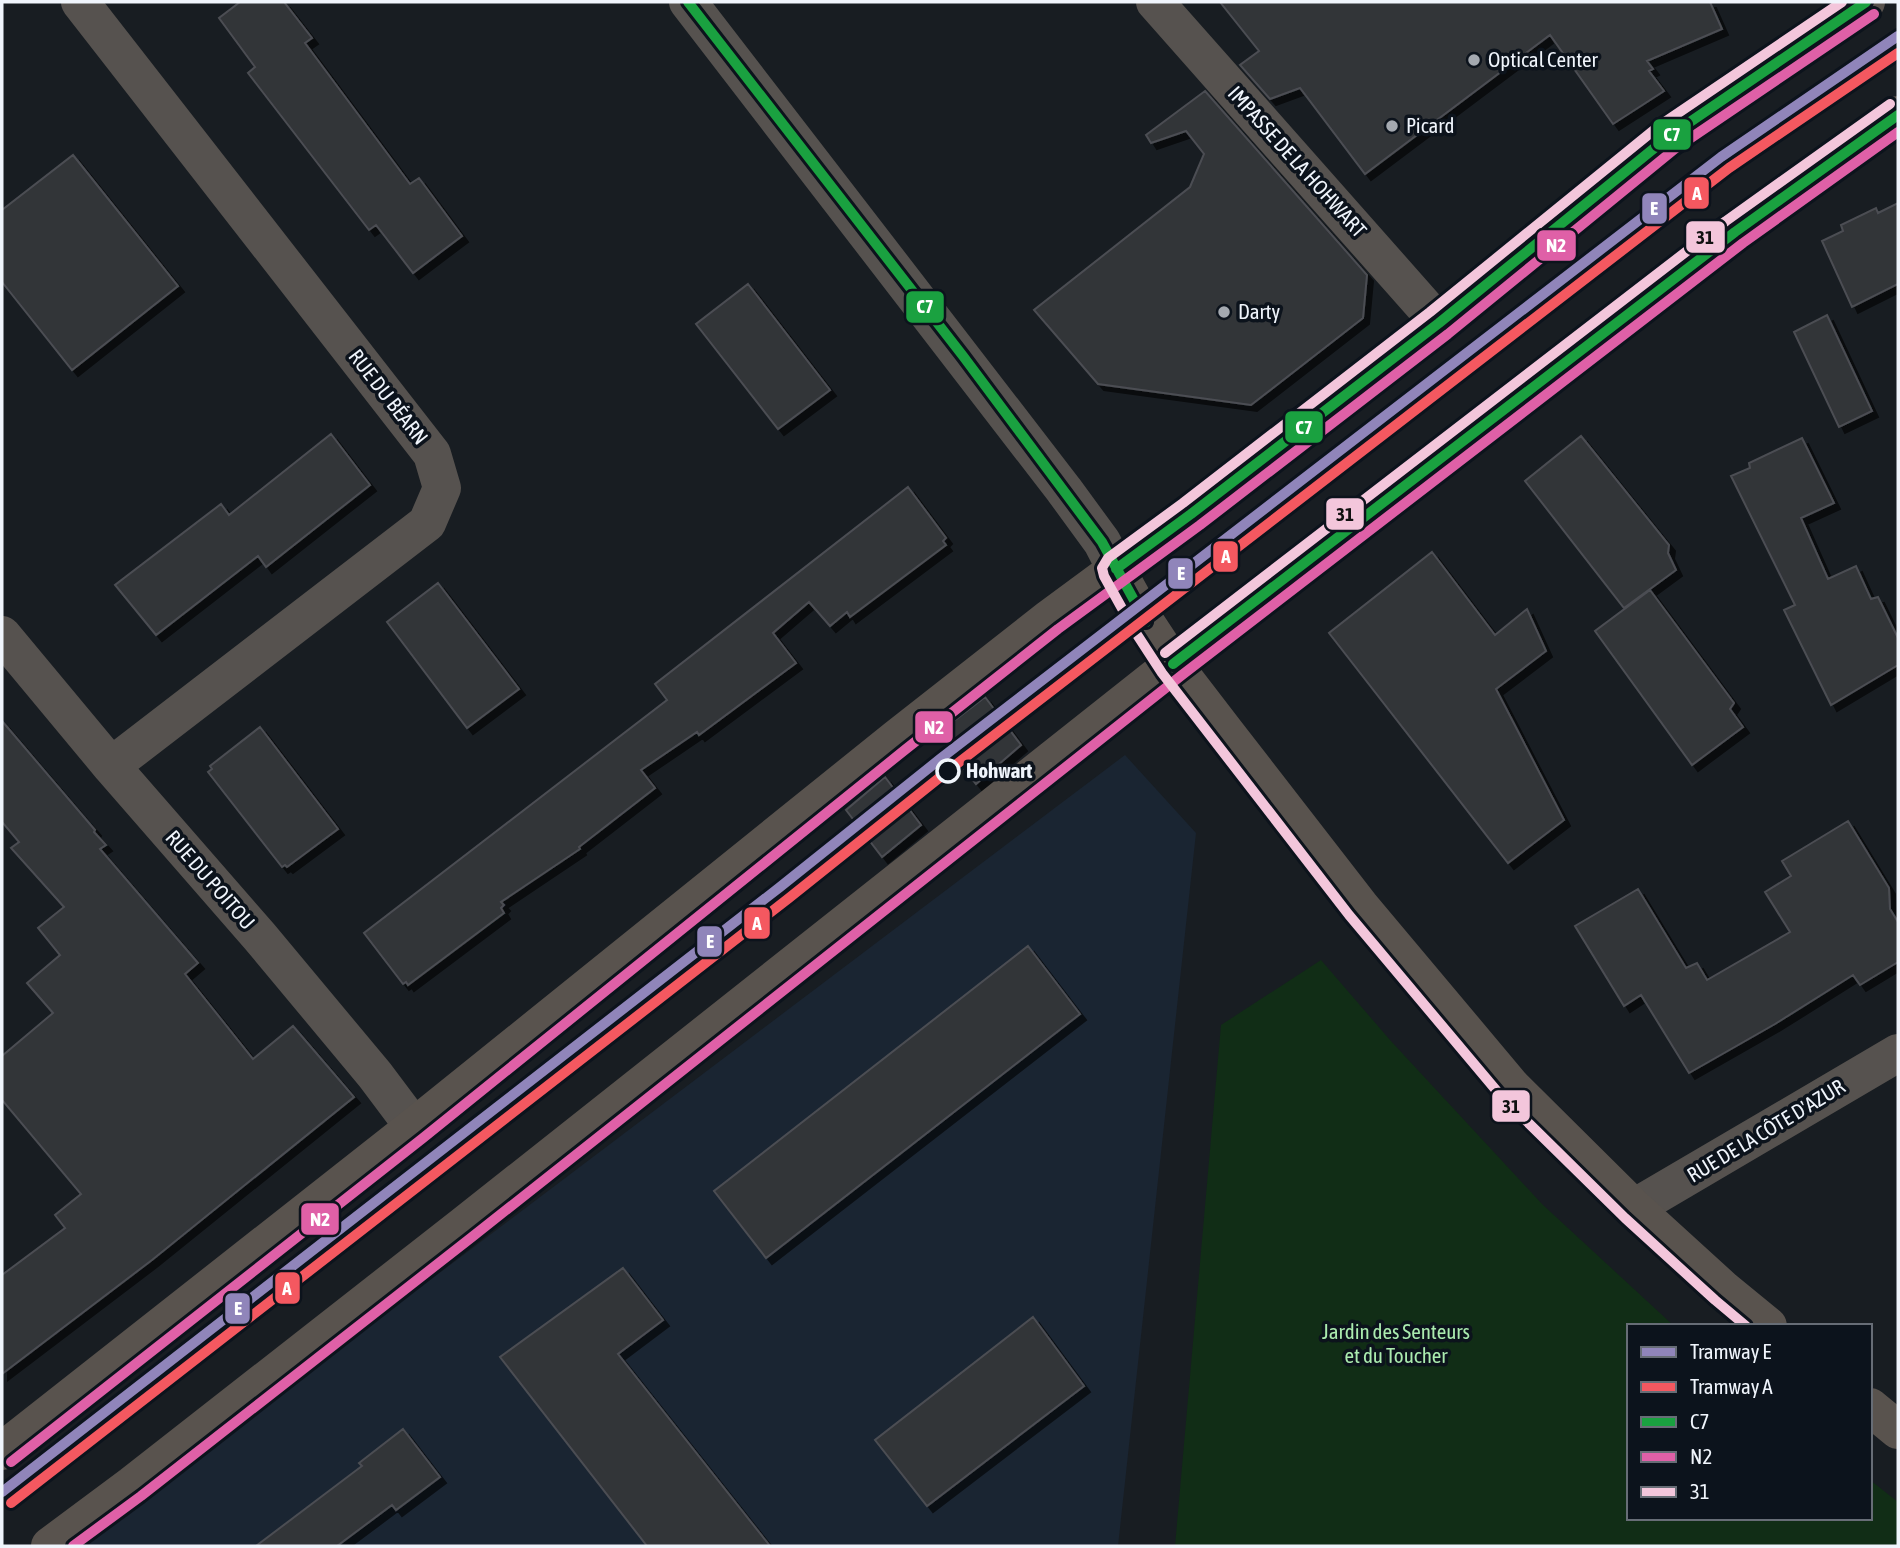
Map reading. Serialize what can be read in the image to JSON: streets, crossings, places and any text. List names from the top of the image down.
{
  "streets": {
    "street": [
      "IMPASSE DE LA HOHWART",
      "RUE DU BÉARN",
      "RUE DU POITOU",
      "RUE DE LA CÔTE D'AZUR"
    ]
  },
  "crossings": [
    ["RUE DU BÉARN", "RUE DU POITOU"]
  ],
  "parks": ["Jardin des Senteurs et du Toucher"],
  "places": [
    "Optical Center",
    "Picard",
    "Darty",
    "Hohwart"
  ],
  "lines": [
    "transit line C7",
    "transit line 31",
    "transit line N2",
    "tram line E",
    "tram line A"
  ],
  "legend": [
    "Tramway E",
    "Tramway A",
    "C7",
    "N2",
    "31"
  ]
}
